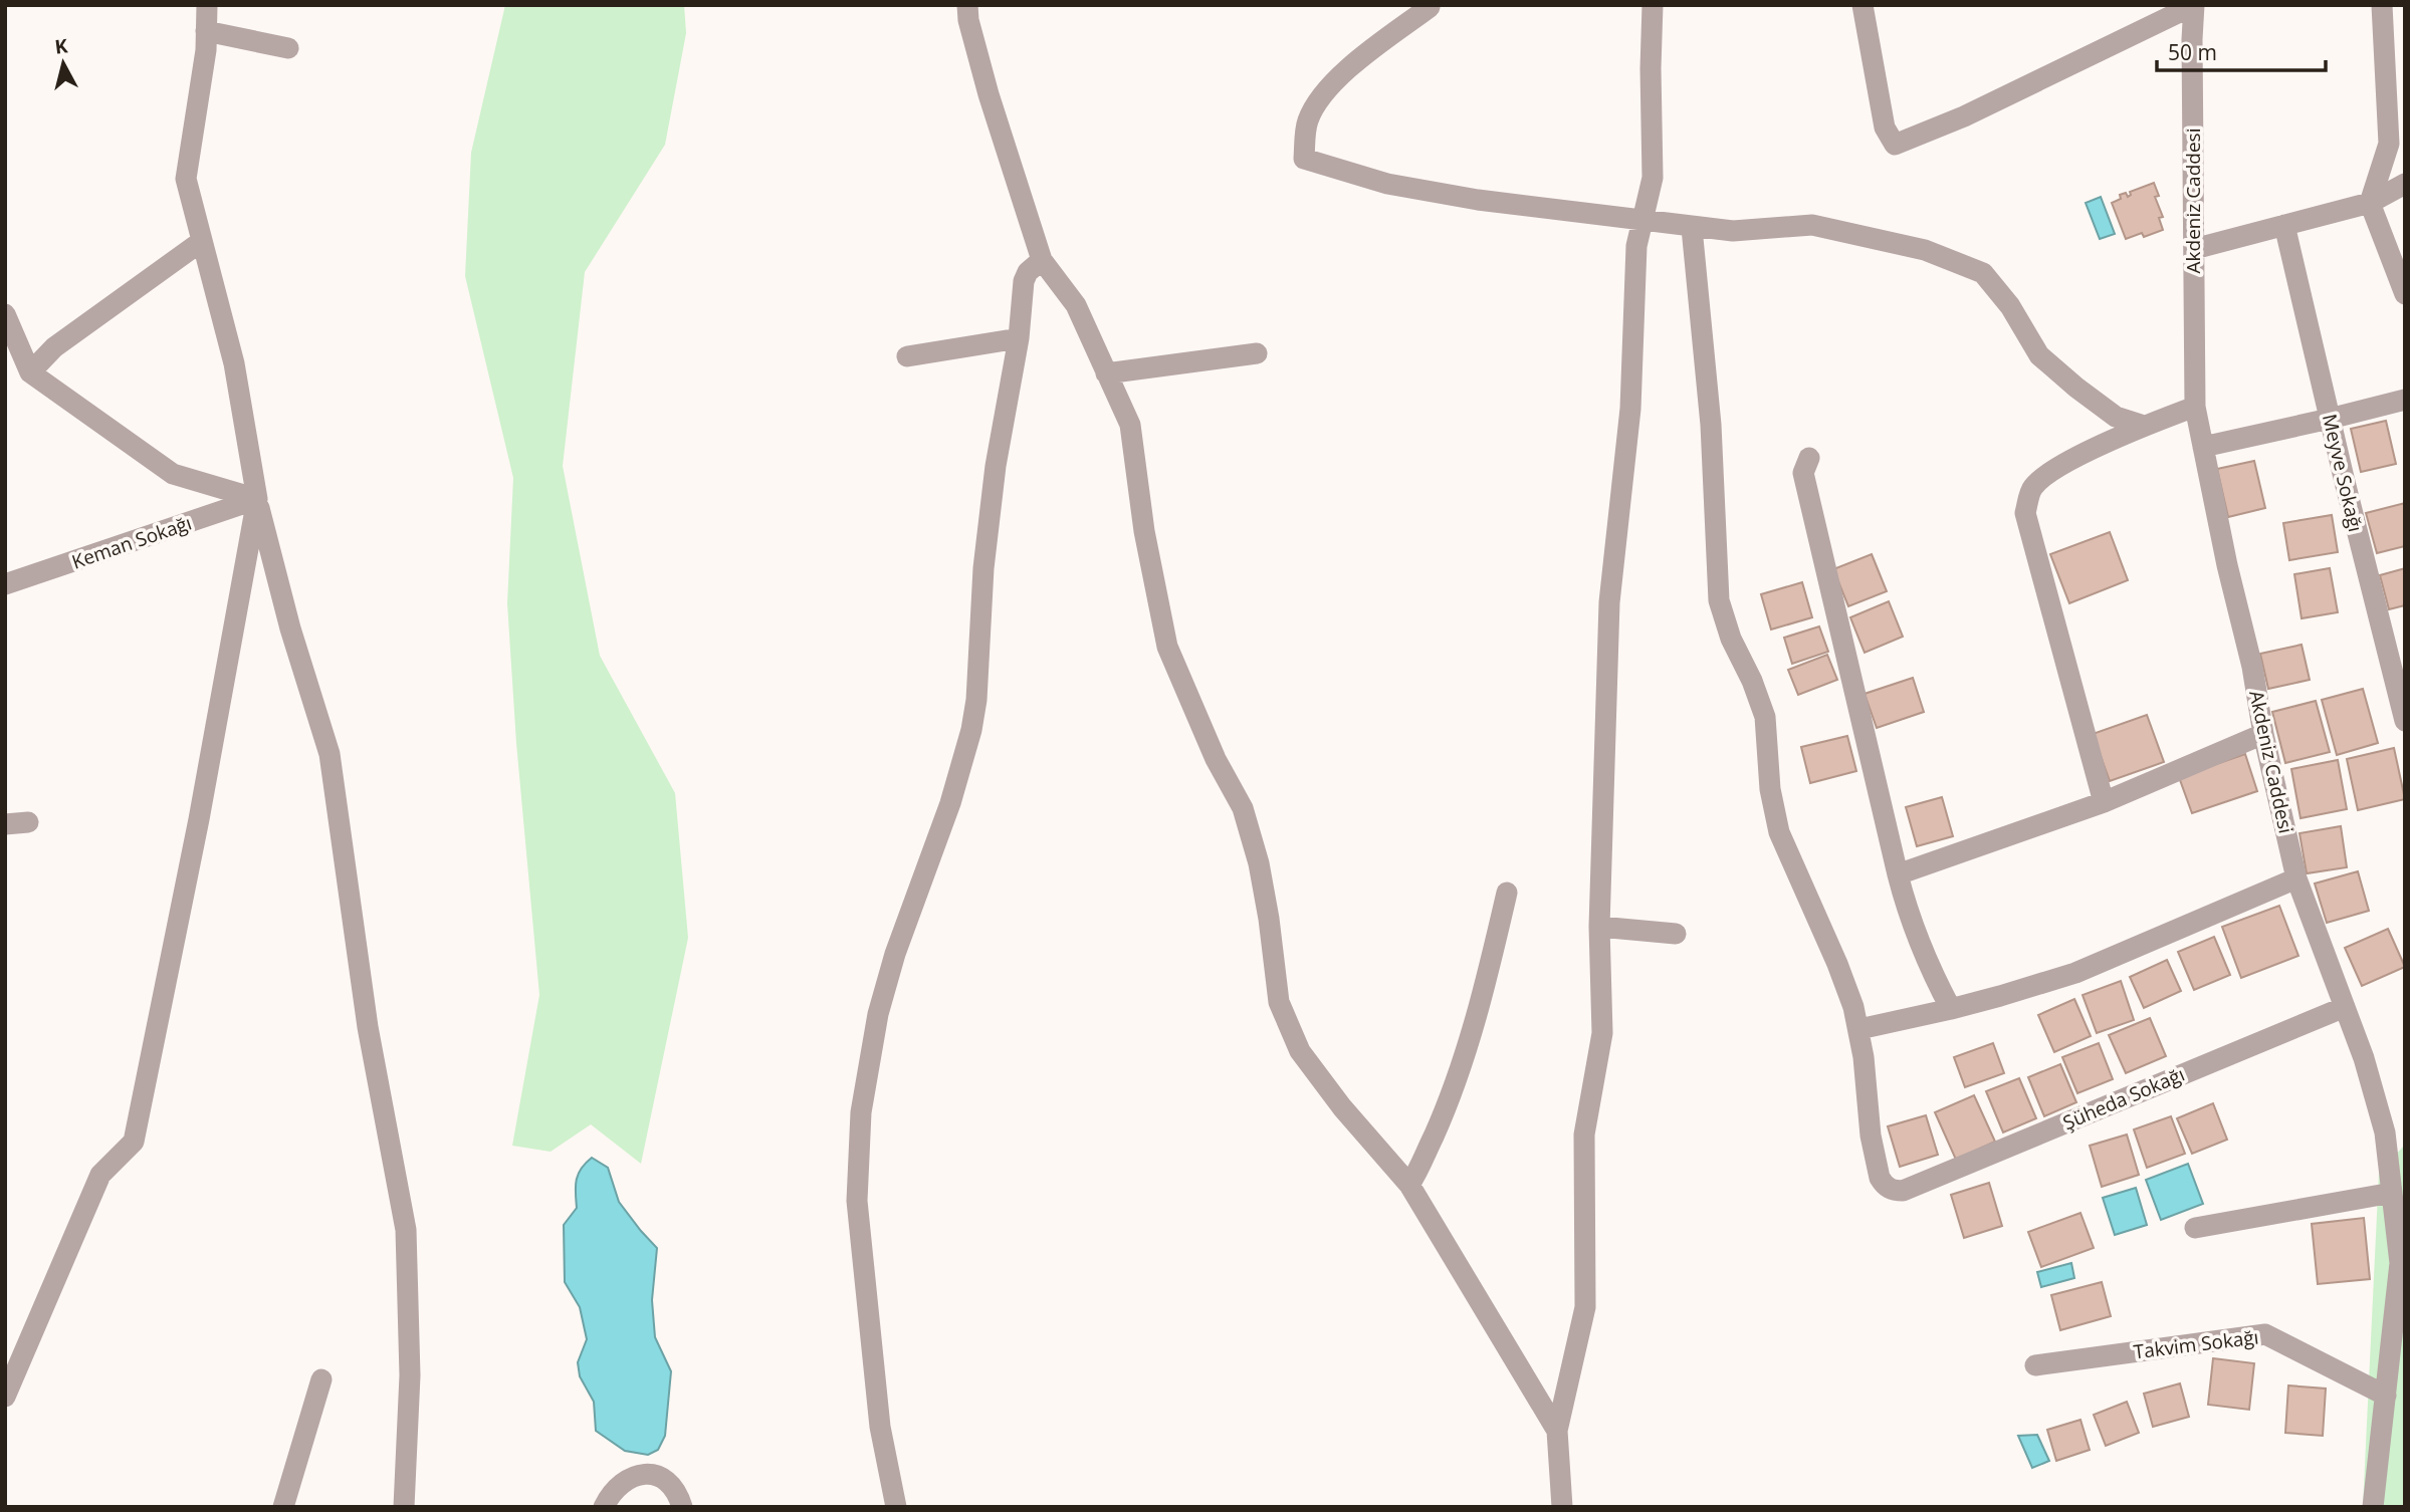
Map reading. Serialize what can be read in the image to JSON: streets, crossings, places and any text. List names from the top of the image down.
{
  "streets": {
    "street": [
      "Akdeniz Caddesi",
      "Meyve Sokağı",
      "Keman Sokağı",
      "Şüheda Sokağı",
      "Takvim Sokağı"
    ]
  },
  "crossings": [
    ["Akdeniz Caddesi", "Şüheda Sokağı"],
    ["Akdeniz Caddesi", "Takvim Sokağı"]
  ],
  "scale_bar": "50 m",
  "north": "top"
}
